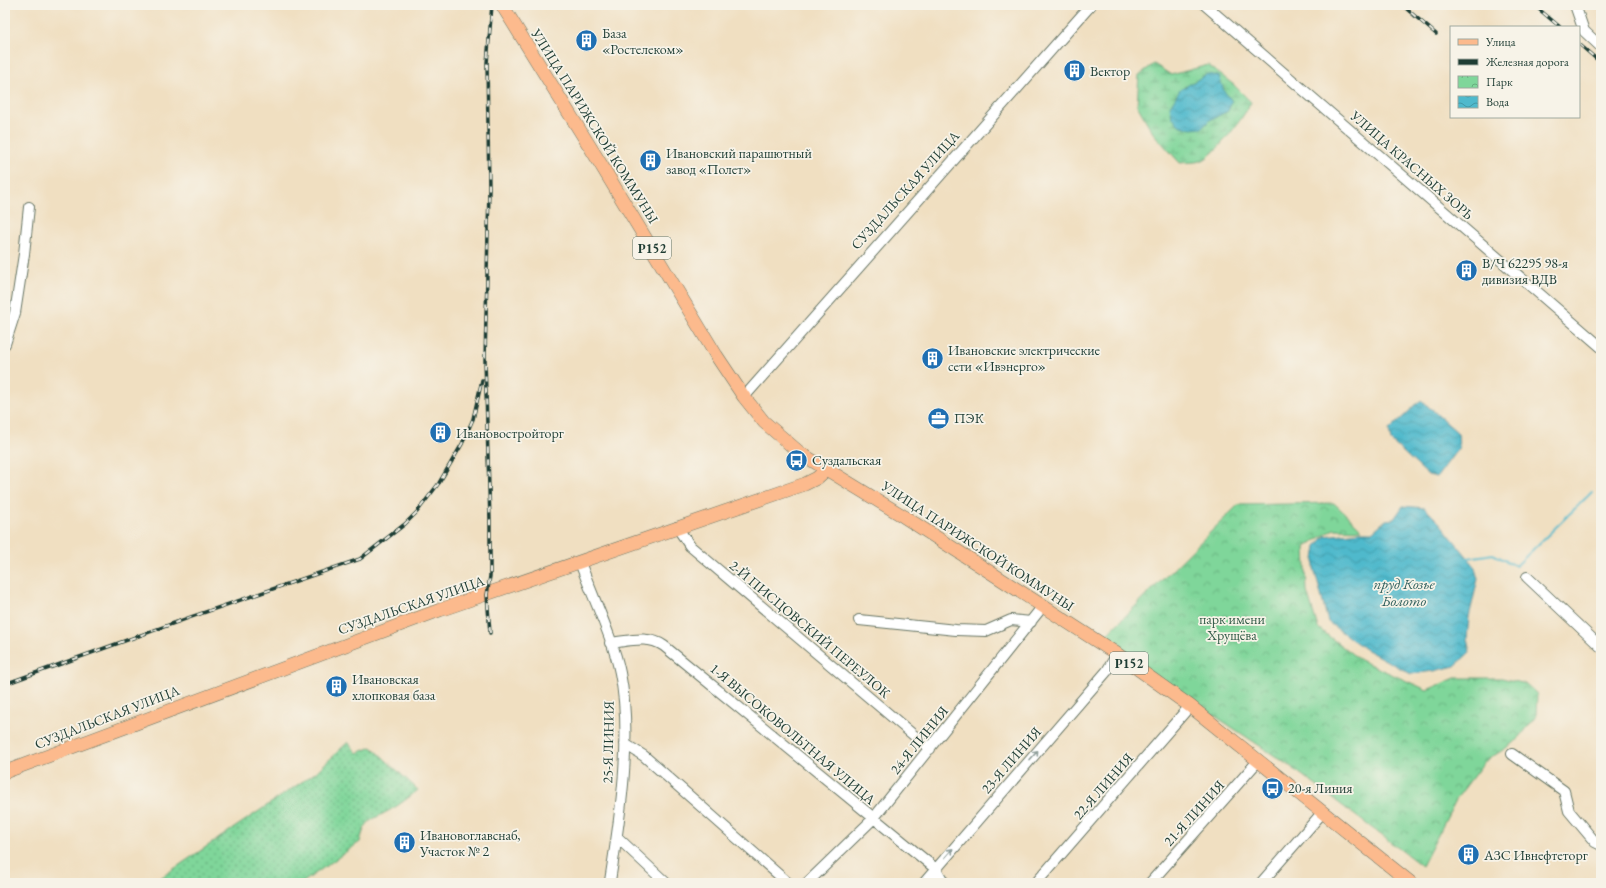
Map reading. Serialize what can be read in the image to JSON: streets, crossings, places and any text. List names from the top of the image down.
{
  "streets": {
    "main road": ["УЛИЦА ПАРИЖСКОЙ КОММУНЫ", "СУЗДАЛЬСКАЯ УЛИЦА", "Р152"],
    "street": [
      "УЛИЦА КРАСНЫХ ЗОРЬ",
      "2-Й ПИСЦОВСКИЙ ПЕРЕУЛОК",
      "1-Я ВЫСОКОВОЛЬТНАЯ УЛИЦА",
      "24-Я ЛИНИЯ",
      "25-Я ЛИНИЯ",
      "23-Я ЛИНИЯ",
      "22-Я ЛИНИЯ",
      "21-Я ЛИНИЯ"
    ]
  },
  "crossings": [
    ["УЛИЦА ПАРИЖСКОЙ КОММУНЫ", "СУЗДАЛЬСКАЯ УЛИЦА"],
    ["УЛИЦА ПАРИЖСКОЙ КОММУНЫ", "24-Я ЛИНИЯ"],
    ["УЛИЦА ПАРИЖСКОЙ КОММУНЫ", "23-Я ЛИНИЯ"],
    ["УЛИЦА ПАРИЖСКОЙ КОММУНЫ", "22-Я ЛИНИЯ"],
    ["УЛИЦА ПАРИЖСКОЙ КОММУНЫ", "21-Я ЛИНИЯ"],
    ["СУЗДАЛЬСКАЯ УЛИЦА", "2-Й ПИСЦОВСКИЙ ПЕРЕУЛОК"],
    ["СУЗДАЛЬСКАЯ УЛИЦА", "25-Я ЛИНИЯ"],
    ["2-Й ПИСЦОВСКИЙ ПЕРЕУЛОК", "24-Я ЛИНИЯ"],
    ["1-Я ВЫСОКОВОЛЬТНАЯ УЛИЦА", "24-Я ЛИНИЯ"],
    ["1-Я ВЫСОКОВОЛЬТНАЯ УЛИЦА", "25-Я ЛИНИЯ"],
    ["1-Я ВЫСОКОВОЛЬТНАЯ УЛИЦА", "23-Я ЛИНИЯ"]
  ],
  "one_way": ["23-Я ЛИНИЯ"],
  "water": ["пруд Козье Болото"],
  "parks": ["парк имени Хрущёва"],
  "places": {
    "building": [
      "База «Ростелеком»",
      "Вектор",
      "Ивановский парашютный завод «Полет»",
      "В/Ч 62295 98-я дивизия ВДВ",
      "Ивановские электрические сети «Ивэнерго»",
      "Ивановостройторг",
      "Ивановская хлопковая база",
      "Ивановоглавснаб, Участок № 2",
      "АЗС Ивнефтеторг"
    ],
    "office": ["ПЭК"],
    "bus stop": ["Суздальская", "20-я Линия"]
  },
  "legend": [
    "Улица",
    "Железная дорога",
    "Парк",
    "Вода"
  ]
}
